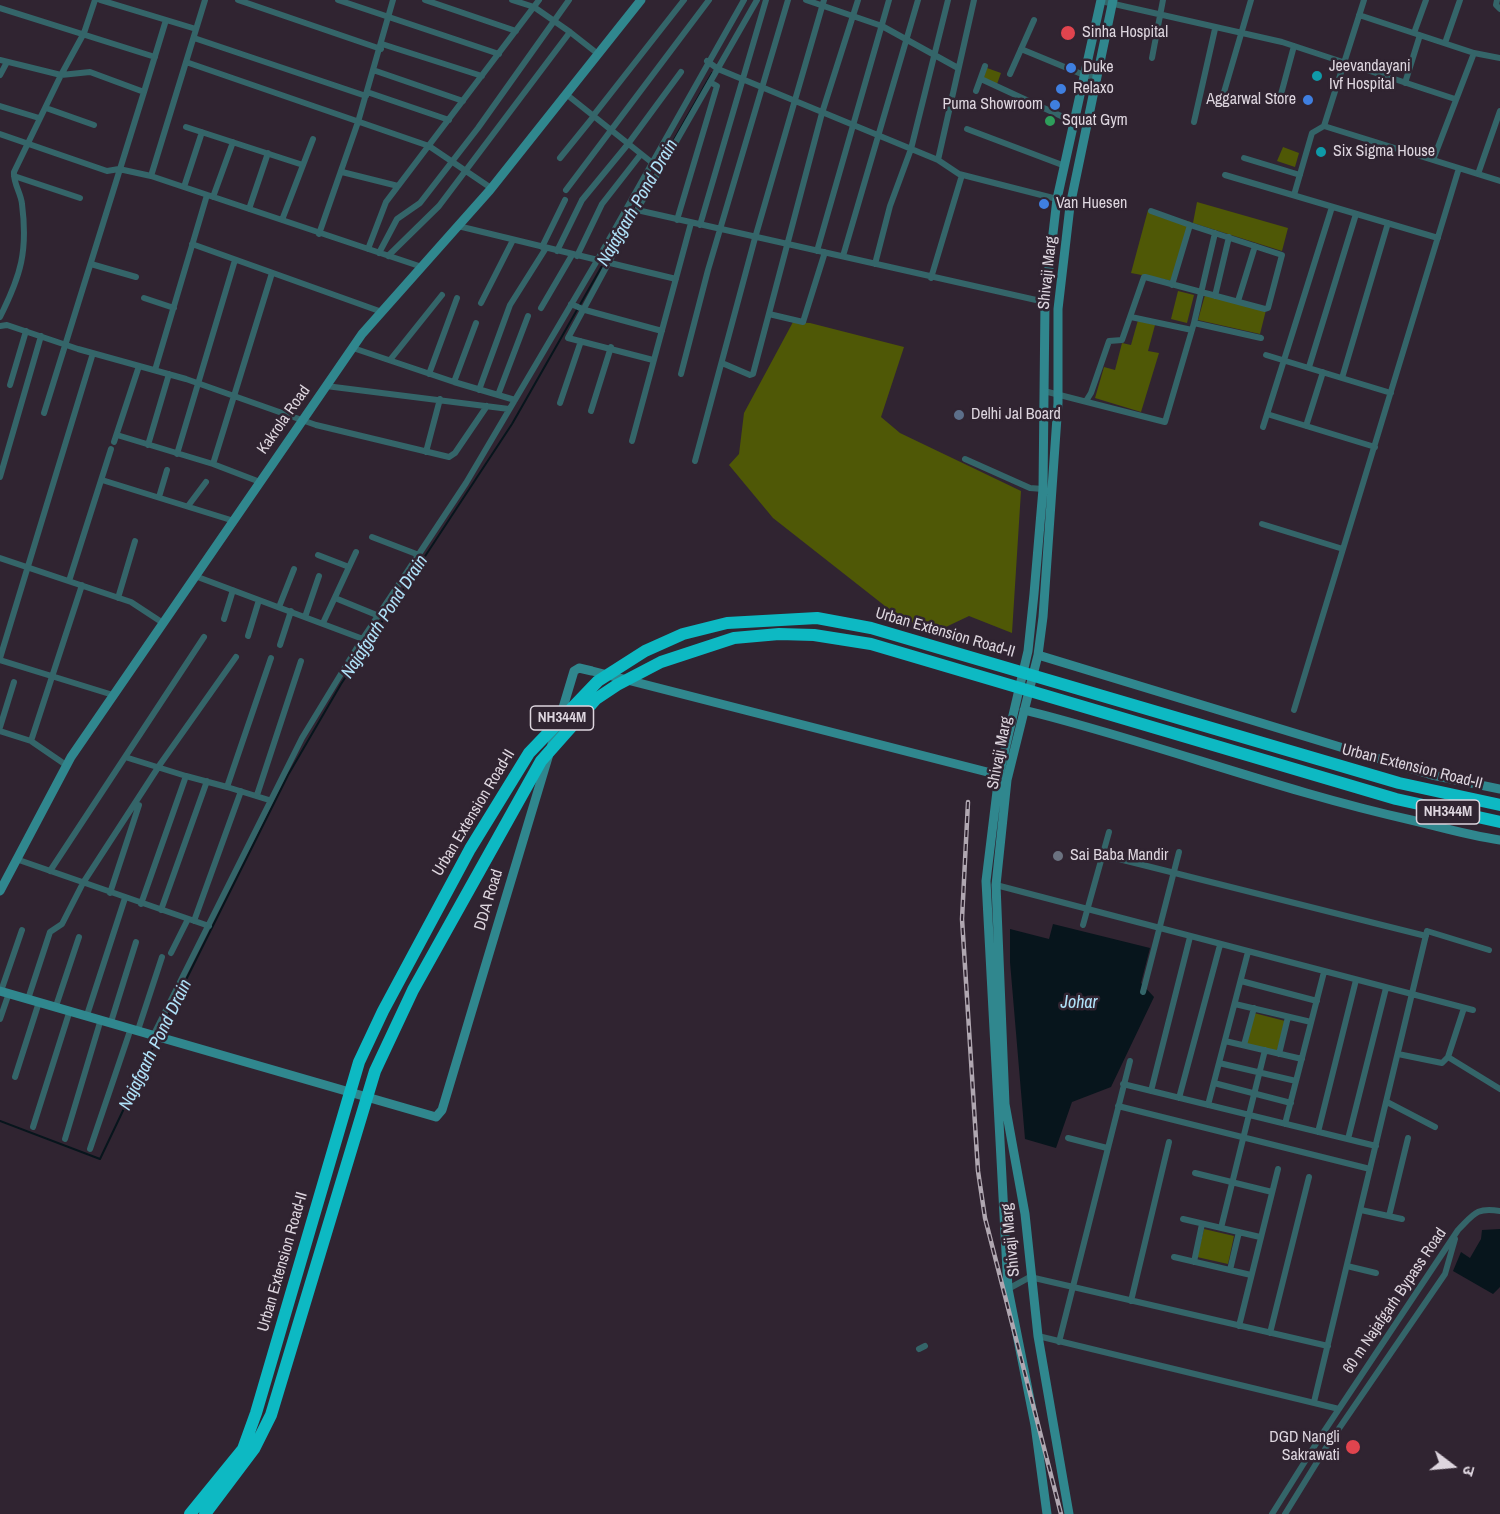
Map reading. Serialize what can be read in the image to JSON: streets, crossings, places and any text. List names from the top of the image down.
{
  "streets": {
    "highway": ["Urban Extension Road-II", "NH344M"],
    "street": [
      "Shivaji Marg",
      "Kakrola Road",
      "DDA Road",
      "60 m Najafgarh Bypass Road"
    ]
  },
  "crossings": [
    ["Shivaji Marg", "DDA Road"]
  ],
  "water": ["Najafgarh Pond Drain", "Johar"],
  "places": [
    "Sinha Hospital",
    "Duke",
    "Jeevandayani Ivf Hospital",
    "Relaxo",
    "Aggarwal Store",
    "Puma Showroom",
    "Squat Gym",
    "Six Sigma House",
    "Van Huesen",
    "Delhi Jal Board",
    "Sai Baba Mandir",
    "DGD Nangli Sakrawati"
  ],
  "north": "right"
}
